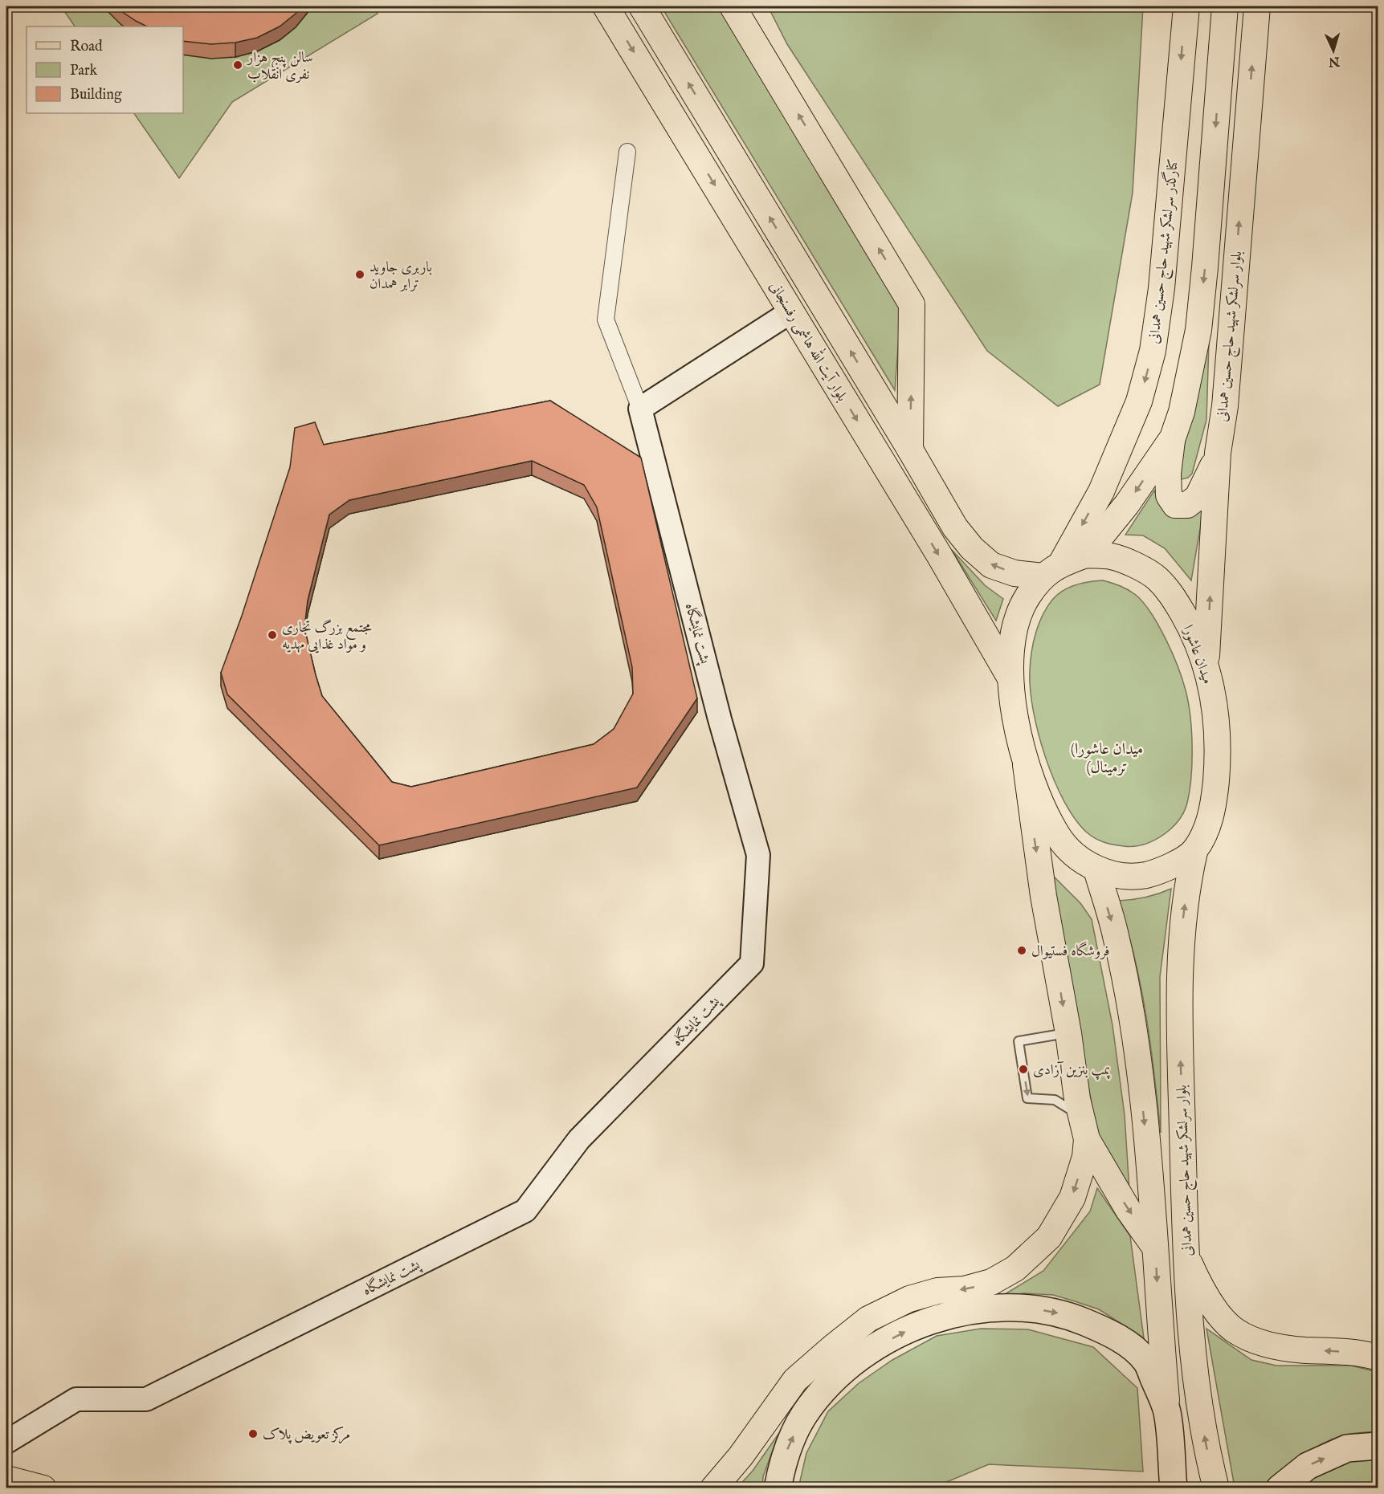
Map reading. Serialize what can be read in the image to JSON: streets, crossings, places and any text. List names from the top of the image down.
{
  "streets": {
    "main road": [
      "کنارگذر سرلشکر شهید حاج حسین همدانی",
      "بلوار سرلشکر شهید حاج حسین همدانی",
      "بلوار آیت الله هاشمی رفسنجانی",
      "میدان عاشورا"
    ],
    "street": ["پشت نمایشگاه"]
  },
  "crossings": [
    ["کنارگذر سرلشکر شهید حاج حسین همدانی", "میدان عاشورا"],
    ["بلوار سرلشکر شهید حاج حسین همدانی", "میدان عاشورا"]
  ],
  "one_way": ["کنارگذر سرلشکر شهید حاج حسین همدانی"],
  "districts": ["(میدان عاشورا (ترمینال"],
  "places": [
    "سالن پنج هزار نفری انقلاب",
    "باربری جاوید ترابر همدان",
    "مجتمع بزرگ تجاری و مواد غذایی مهدیه",
    "فروشگاه فستیوال",
    "پمپ بنزین آزادی",
    "مرکز تعویض پلاک"
  ],
  "legend": ["Road", "Park", "Building"],
  "north": "bottom"
}
